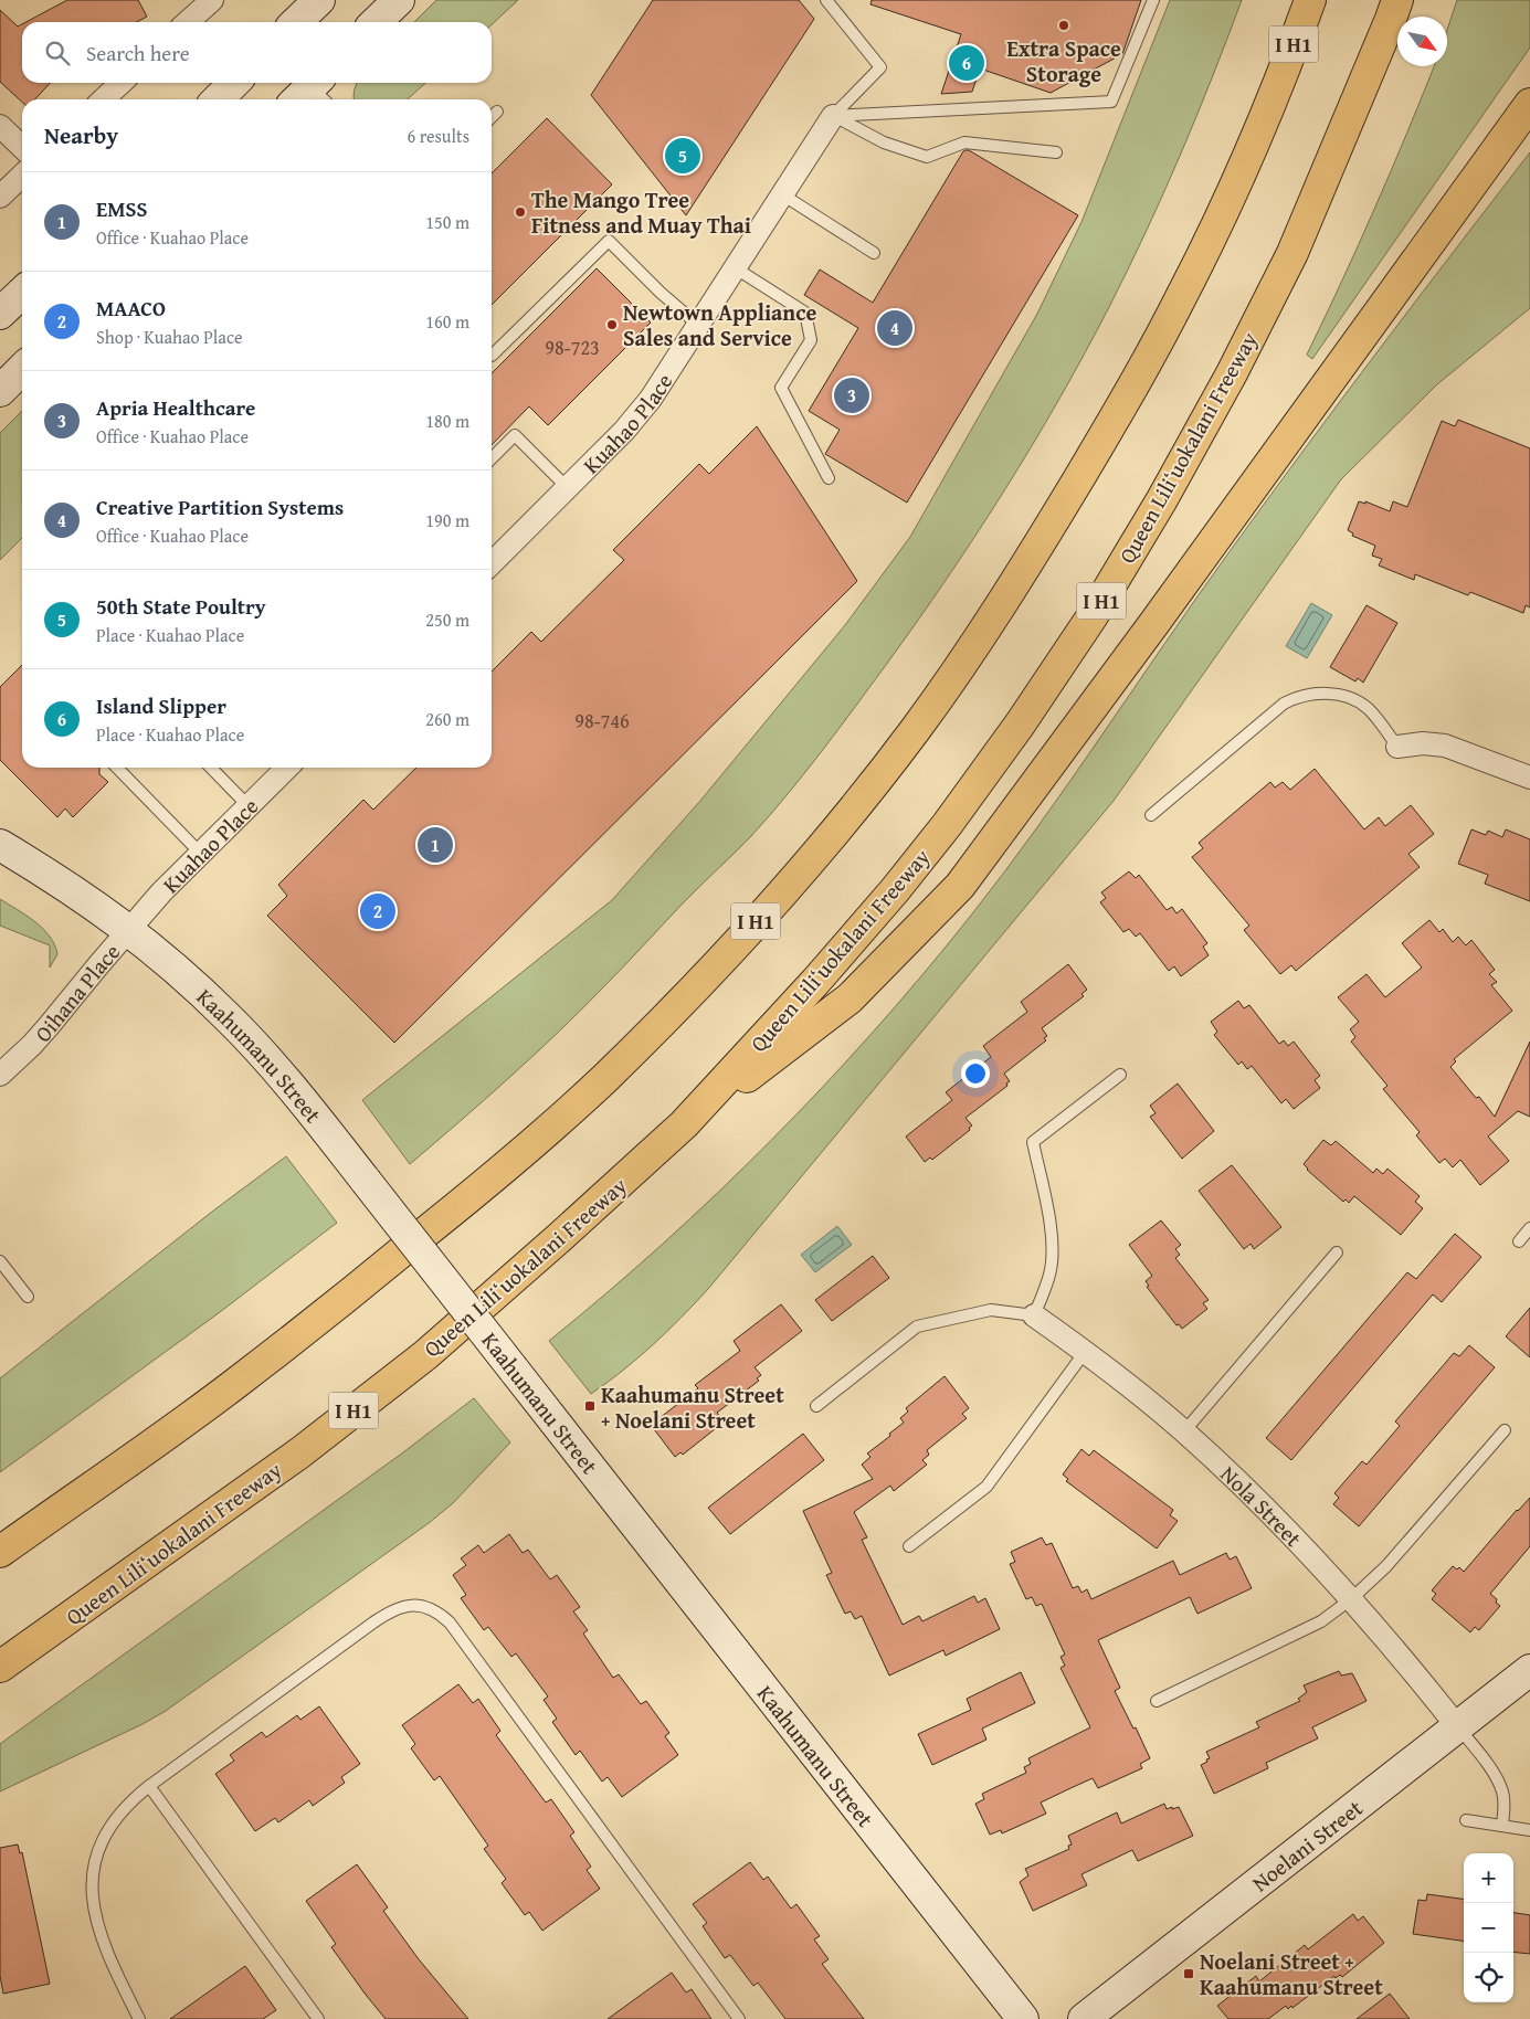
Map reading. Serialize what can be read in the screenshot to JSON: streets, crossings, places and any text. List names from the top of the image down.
{
  "streets": {
    "highway": ["I H1", "Queen Liliʻuokalani Freeway"],
    "street": [
      "Kuahao Place",
      "Oihana Place",
      "Kaahumanu Street",
      "Nola Street",
      "Noelani Street"
    ]
  },
  "crossings": [
    ["Kuahao Place", "Oihana Place"],
    ["Kuahao Place", "Kaahumanu Street"],
    ["Oihana Place", "Kaahumanu Street"],
    ["Nola Street", "Noelani Street"]
  ],
  "places": {
    "other": ["Extra Space Storage", "The Mango Tree Fitness and Muay Thai", "Newtown Appliance Sales and Service"],
    "transit": ["Kaahumanu Street + Noelani Street", "Noelani Street + Kaahumanu Street"]
  },
  "house_numbers": ["98-723", "98-746"],
  "north": "bottom right",
  "page": {
    "search": "Search here",
    "pins": [
      "6",
      "5",
      "4",
      "3",
      "1",
      "2"
    ],
    "heading": ["Nearby", "6 results"],
    "list": [
      {
        "mark": "1",
        "name": "EMSS",
        "note": "Office · Kuahao Place",
        "value": "150 m"
      },
      {
        "mark": "2",
        "name": "MAACO",
        "note": "Shop · Kuahao Place",
        "value": "160 m"
      },
      {
        "mark": "3",
        "name": "Apria Healthcare",
        "note": "Office · Kuahao Place",
        "value": "180 m"
      },
      {
        "mark": "4",
        "name": "Creative Partition Systems",
        "note": "Office · Kuahao Place",
        "value": "190 m"
      },
      {
        "mark": "5",
        "name": "50th State Poultry",
        "note": "Place · Kuahao Place",
        "value": "250 m"
      },
      {
        "mark": "6",
        "name": "Island Slipper",
        "note": "Place · Kuahao Place",
        "value": "260 m"
      }
    ],
    "map_buttons": ["+", "−"]
  }
}
